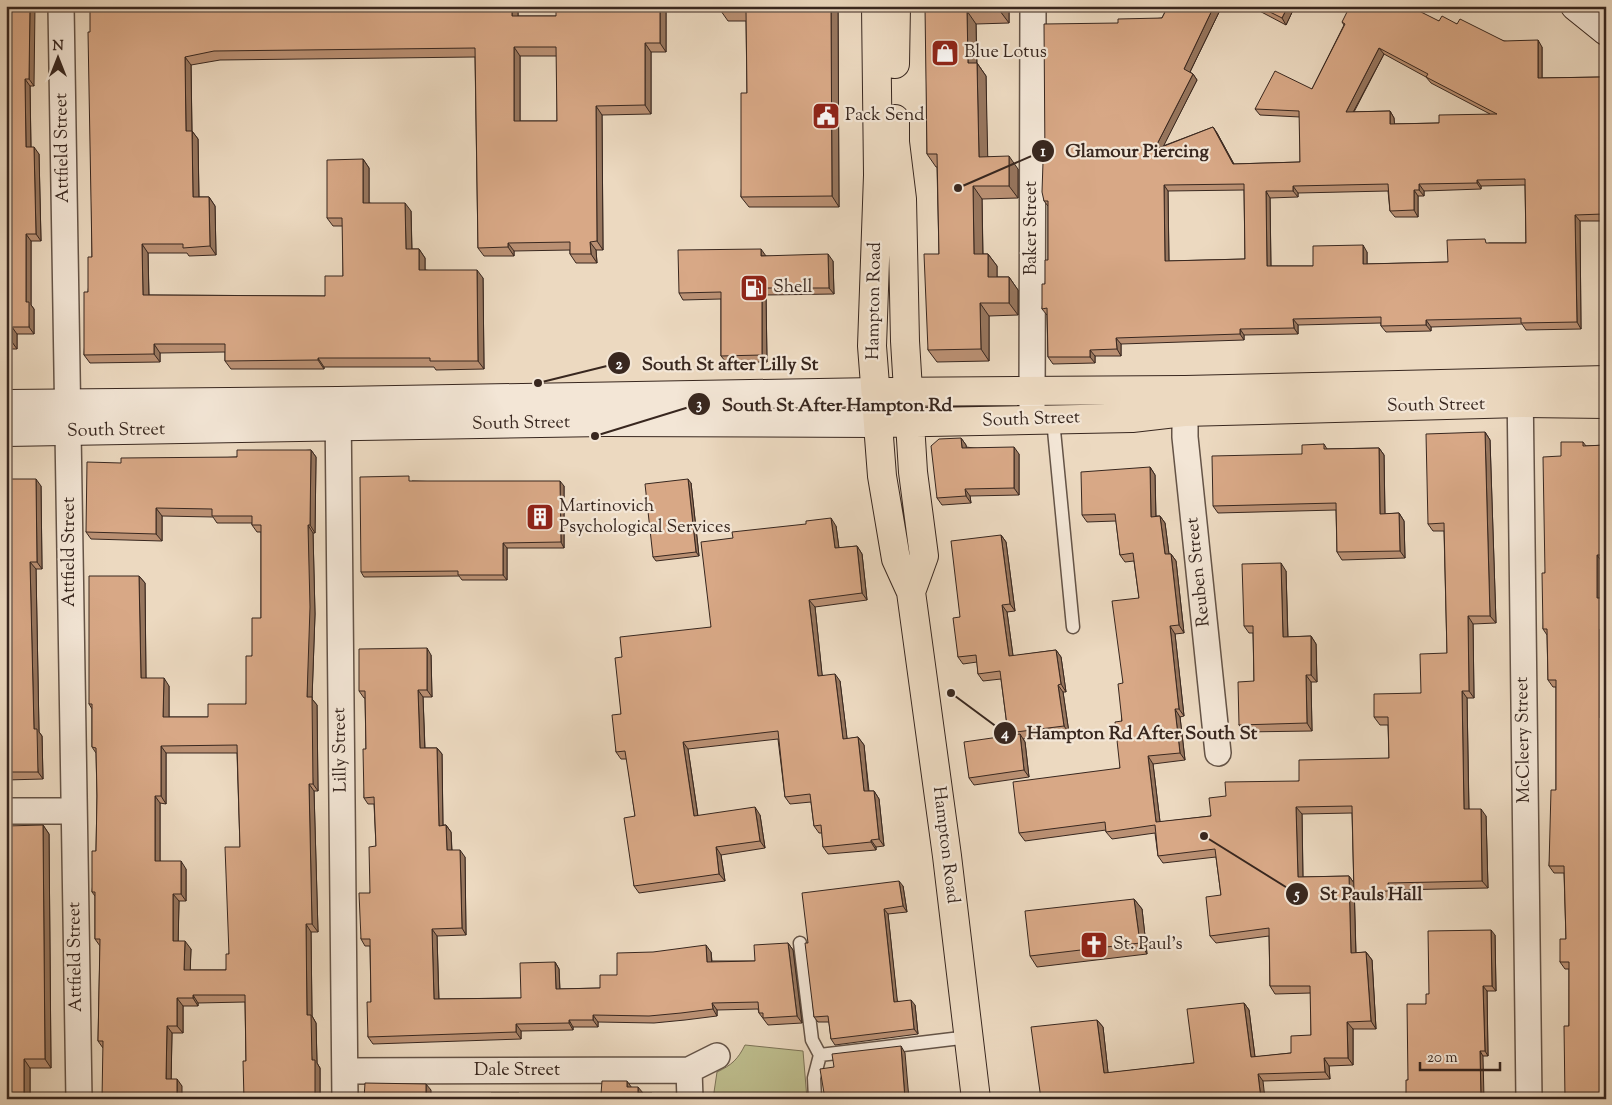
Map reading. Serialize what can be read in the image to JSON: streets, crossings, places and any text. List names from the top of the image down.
{
  "streets": {
    "main road": ["Hampton Road", "South Street"],
    "street": [
      "Attfield Street",
      "Baker Street",
      "Reuben Street",
      "McCleery Street",
      "Lilly Street",
      "Dale Street"
    ]
  },
  "crossings": [
    ["Attfield Street", "South Street"],
    ["Baker Street", "South Street"],
    ["Hampton Road", "South Street"],
    ["South Street", "Reuben Street"],
    ["South Street", "McCleery Street"],
    ["South Street", "Lilly Street"],
    ["Lilly Street", "Dale Street"]
  ],
  "places": {
    "shop": ["Blue Lotus"],
    "public building": ["Pack Send"],
    "other": [
      "Glamour Piercing",
      "South St after Lilly St",
      "South St After Hampton Rd",
      "Hampton Rd After South St",
      "St Pauls Hall"
    ],
    "fuel station": ["Shell"],
    "building": ["Martinovich Psychological Services"],
    "church": ["St. Paul's"]
  },
  "scale_bar": "20 m",
  "north": "top"
}
